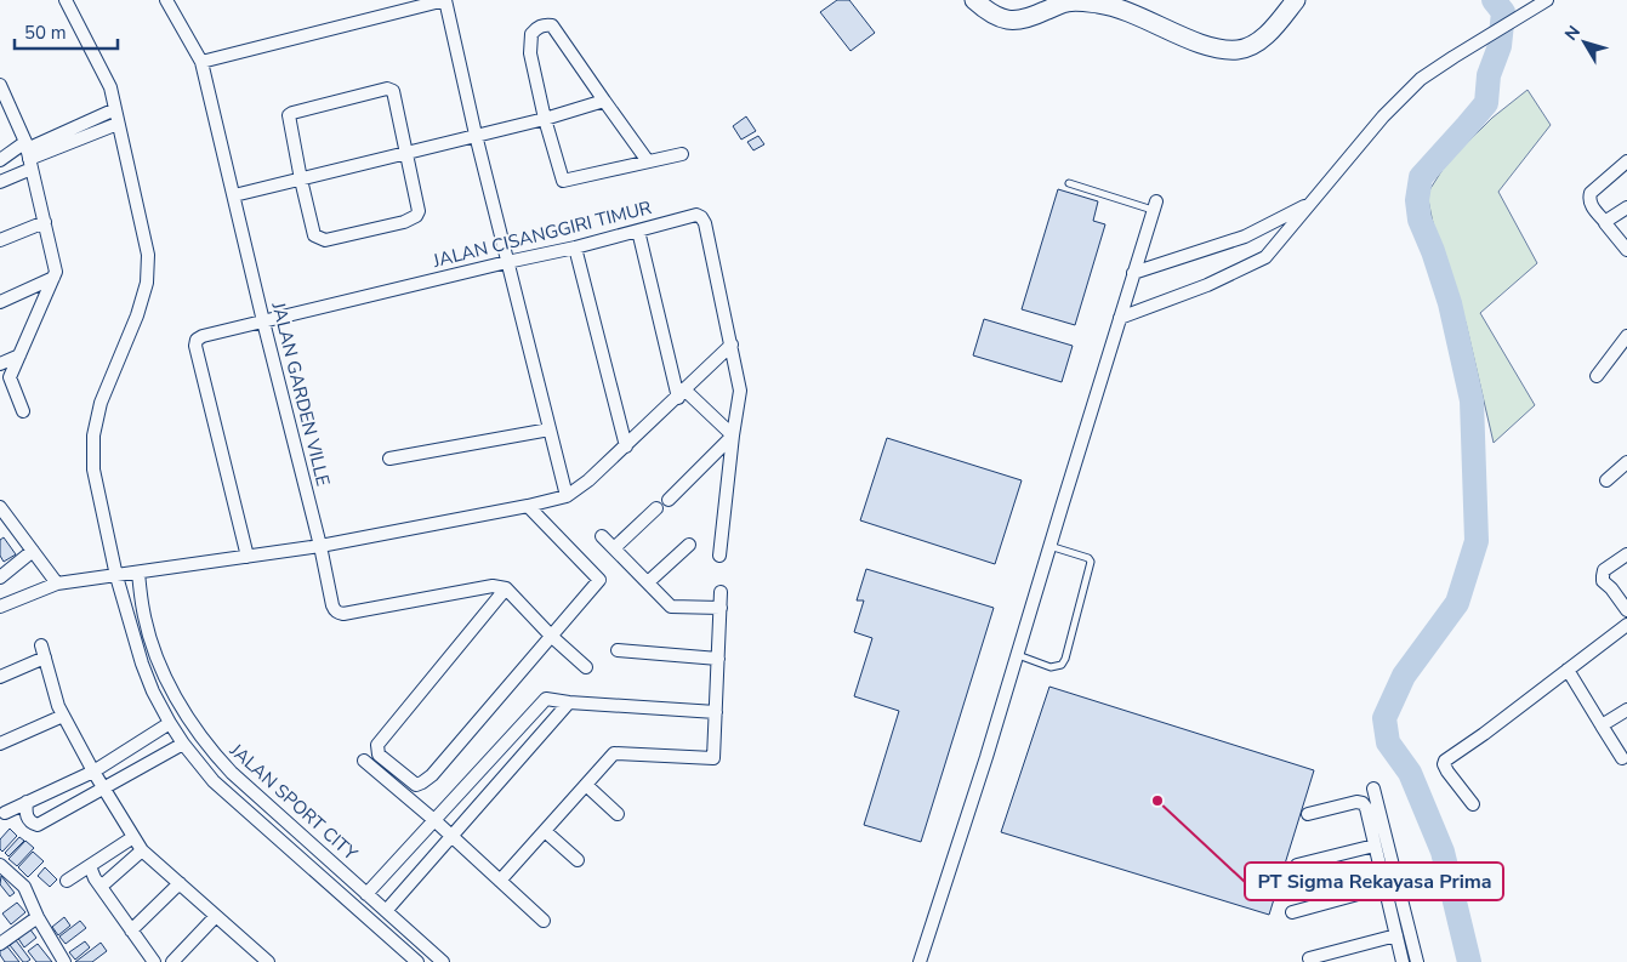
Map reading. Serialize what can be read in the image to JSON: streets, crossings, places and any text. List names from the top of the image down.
{
  "streets": {
    "street": ["JALAN CISANGGIRI TIMUR", "JALAN GARDEN VILLE", "JALAN SPORT CITY"]
  },
  "crossings": [
    ["JALAN CISANGGIRI TIMUR", "JALAN GARDEN VILLE"]
  ],
  "places": ["PT Sigma Rekayasa Prima"],
  "scale_bar": "50 m",
  "north": "top left"
}
